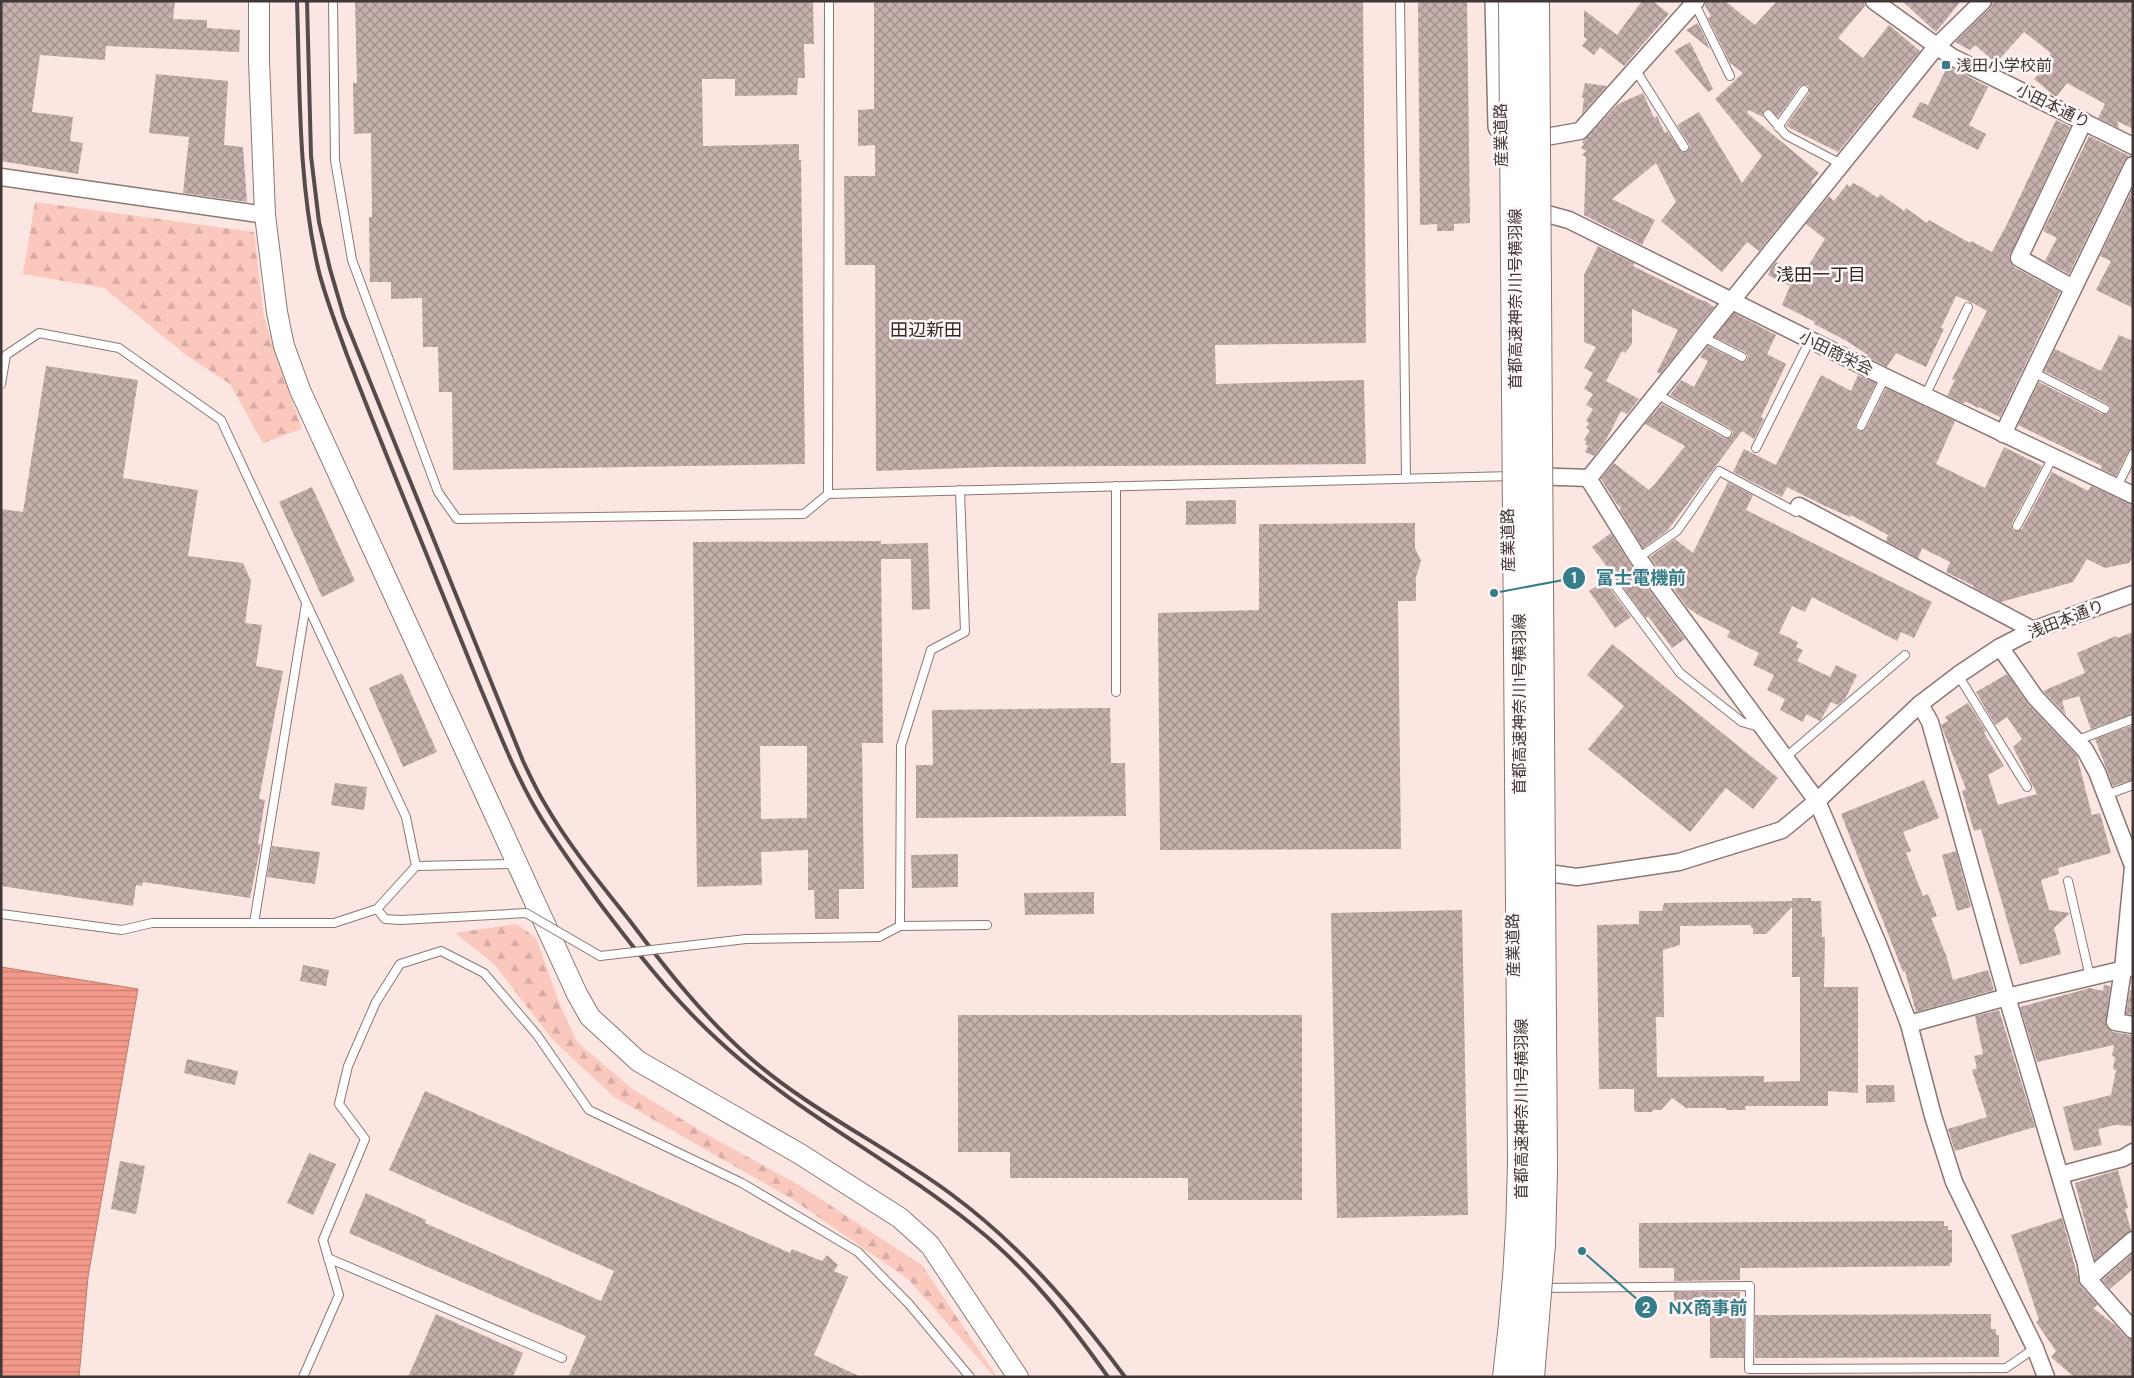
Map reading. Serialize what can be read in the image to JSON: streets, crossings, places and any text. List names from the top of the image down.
{
  "streets": {
    "highway": ["首都高速神奈川1号横羽線"],
    "main road": ["産業道路"],
    "street": ["小田本通り", "小田商栄会", "浅田本通り"]
  },
  "crossings": [
    ["産業道路", "首都高速神奈川1号横羽線"],
    ["産業道路", "小田商栄会"],
    ["産業道路", "浅田本通り"]
  ],
  "districts": ["浅田一丁目", "田辺新田"],
  "places": {
    "transit": ["浅田小学校前"],
    "other": ["富士電機前", "NX商事前"]
  }
}
